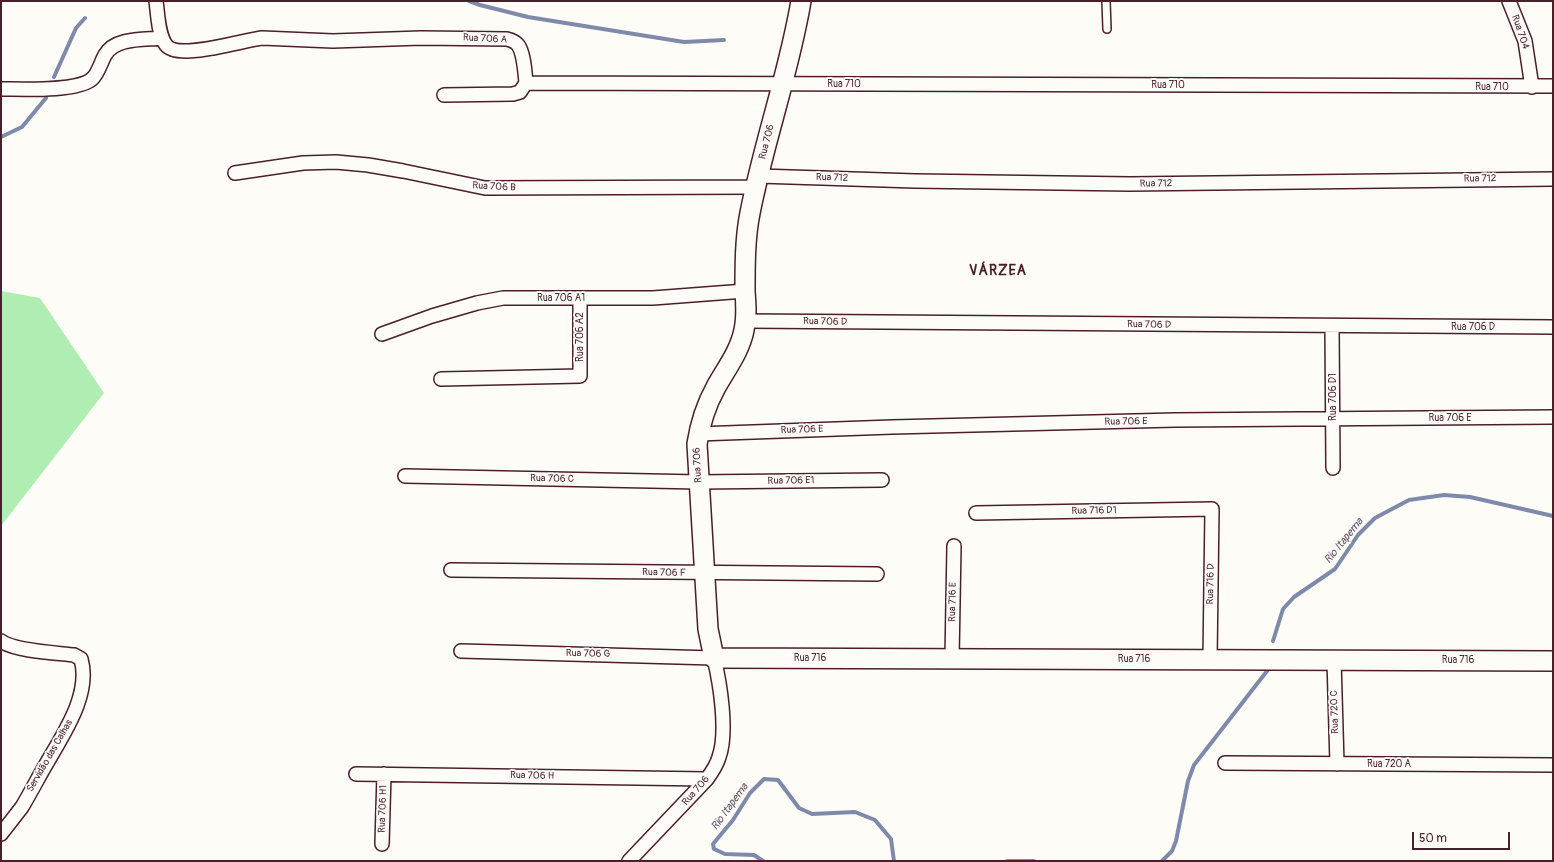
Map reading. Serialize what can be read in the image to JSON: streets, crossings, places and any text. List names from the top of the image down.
{
  "streets": {
    "street": [
      "Rua 704",
      "Rua 706 A",
      "Rua 710",
      "Rua 706",
      "Rua 712",
      "Rua 706 B",
      "Rua 706 A1",
      "Rua 706 D",
      "Rua 706 A2",
      "Rua 706 D1",
      "Rua 706 E",
      "Rua 706 C",
      "Rua 706 E1",
      "Rua 716 D1",
      "Rua 706 F",
      "Rua 716 D",
      "Rua 716 E",
      "Rua 706 G",
      "Rua 716",
      "Rua 720 C",
      "Servidão das Calhas",
      "Rua 720 A",
      "Rua 706 H",
      "Rua 706 H1"
    ]
  },
  "crossings": [
    ["Rua 704", "Rua 710"],
    ["Rua 710", "Rua 706"],
    ["Rua 706", "Rua 712"],
    ["Rua 706", "Rua 706 B"],
    ["Rua 706", "Rua 706 A1"],
    ["Rua 706", "Rua 706 D"],
    ["Rua 706", "Rua 706 E"],
    ["Rua 706", "Rua 706 C"],
    ["Rua 706", "Rua 706 E1"],
    ["Rua 706", "Rua 706 F"],
    ["Rua 706", "Rua 706 G"],
    ["Rua 706", "Rua 716"],
    ["Rua 706", "Rua 706 H"],
    ["Rua 712", "Rua 706 B"],
    ["Rua 706 A1", "Rua 706 A2"],
    ["Rua 706 D", "Rua 706 D1"],
    ["Rua 706 D1", "Rua 706 E"],
    ["Rua 706 C", "Rua 706 E1"],
    ["Rua 716 D1", "Rua 716 D"],
    ["Rua 716 D", "Rua 716"],
    ["Rua 716 E", "Rua 716"],
    ["Rua 706 G", "Rua 716"],
    ["Rua 716", "Rua 720 C"],
    ["Rua 720 C", "Rua 720 A"],
    ["Rua 706 H", "Rua 706 H1"]
  ],
  "districts": ["VÁRZEA"],
  "water": ["Rio Itapema"],
  "scale_bar": "50 m"
}
